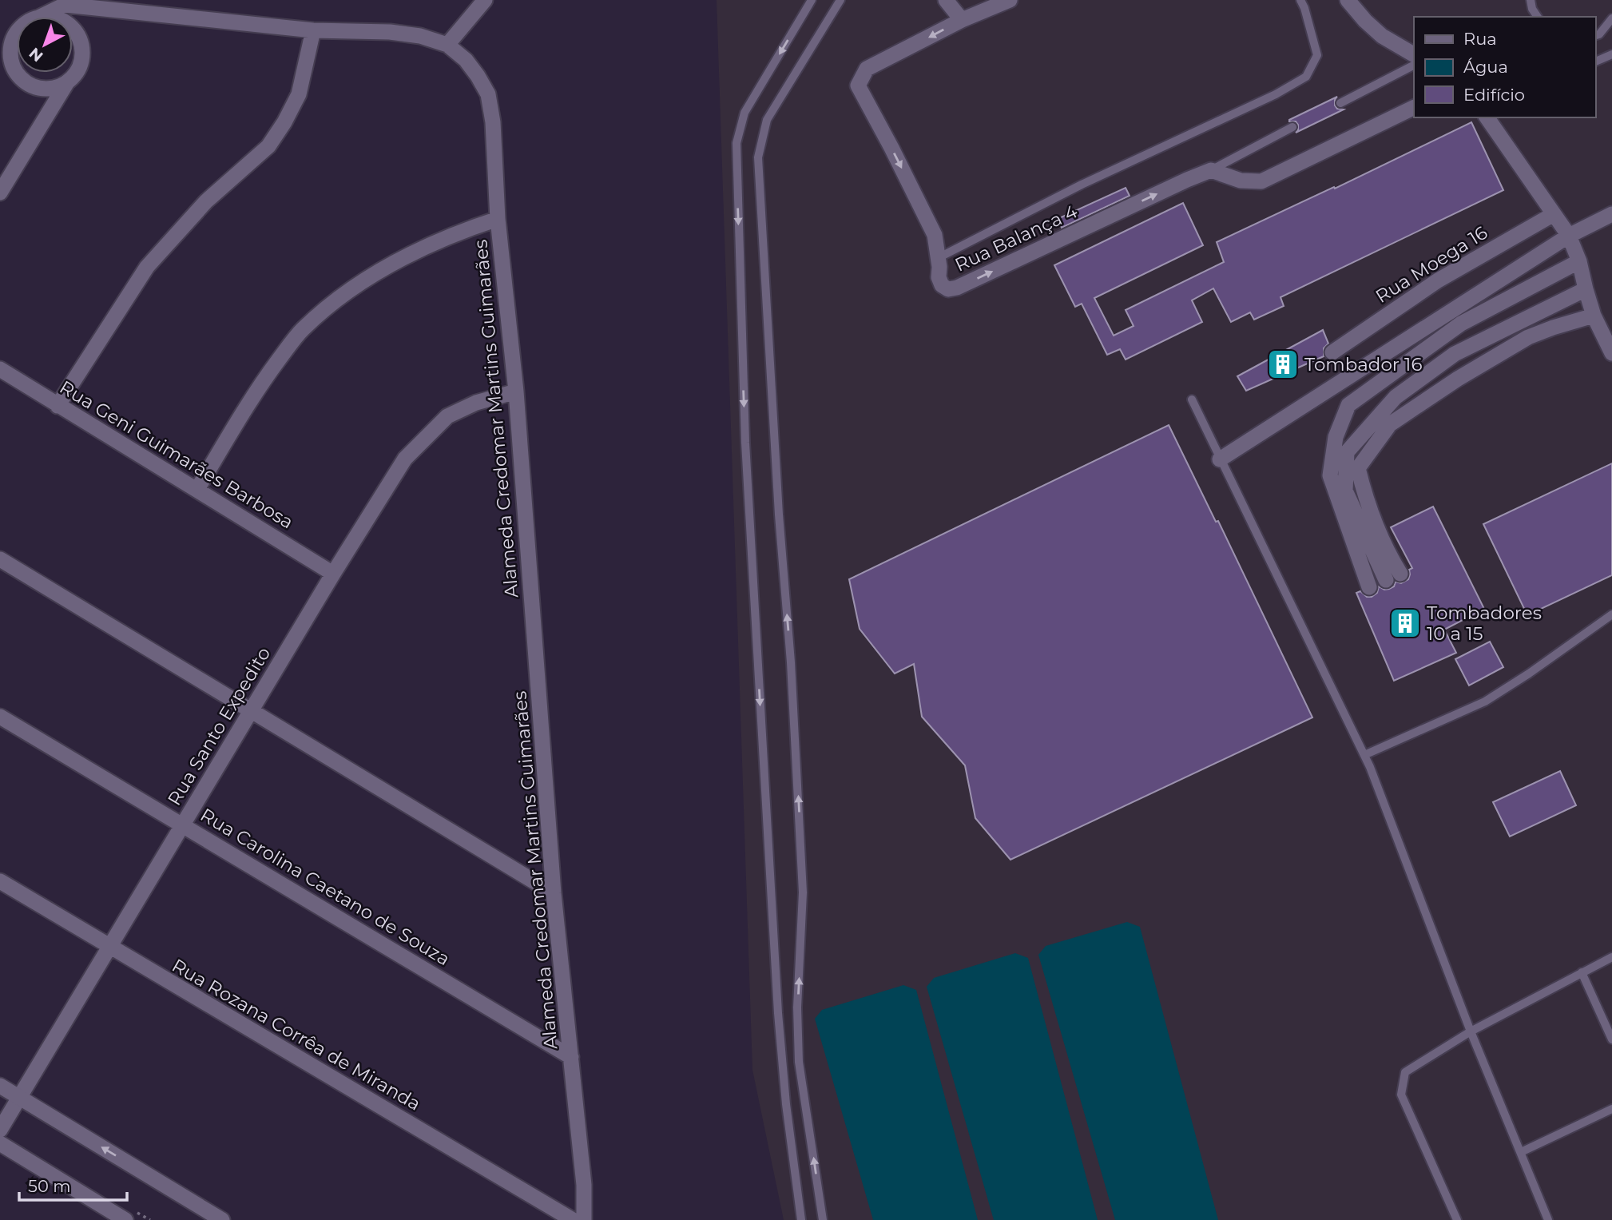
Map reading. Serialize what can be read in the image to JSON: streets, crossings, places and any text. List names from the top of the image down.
{
  "streets": {
    "street": [
      "Rua Balança 4",
      "Rua Moega 16",
      "Alameda Credomar Martins Guimarães",
      "Rua Geni Guimarães Barbosa",
      "Rua Santo Expedito",
      "Rua Carolina Caetano de Souza",
      "Rua Rozana Corrêa de Miranda"
    ]
  },
  "crossings": [
    ["Alameda Credomar Martins Guimarães", "Rua Santo Expedito"],
    ["Alameda Credomar Martins Guimarães", "Rua Carolina Caetano de Souza"],
    ["Rua Geni Guimarães Barbosa", "Rua Santo Expedito"],
    ["Rua Santo Expedito", "Rua Carolina Caetano de Souza"],
    ["Rua Santo Expedito", "Rua Rozana Corrêa de Miranda"]
  ],
  "places": {
    "building": ["Tombador 16", "Tombadores 10 a 15"]
  },
  "legend": ["Rua", "Água", "Edifício"],
  "scale_bar": "50 m",
  "north": "bottom left"
}
